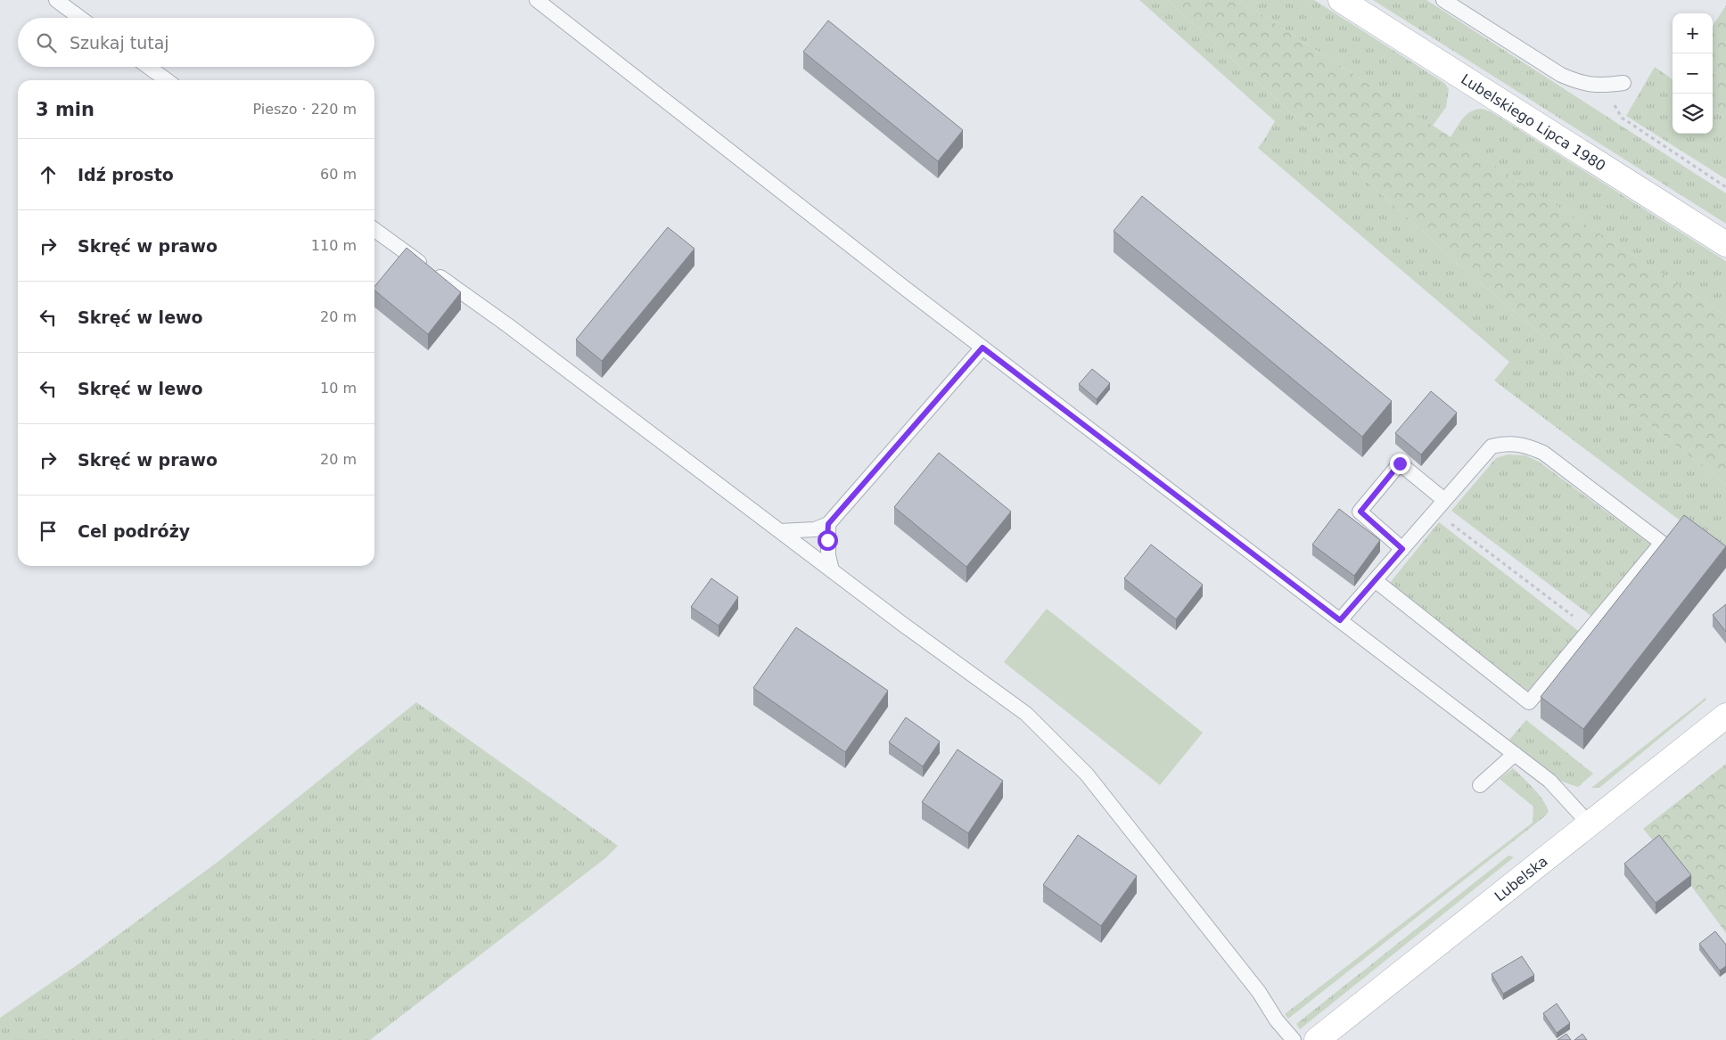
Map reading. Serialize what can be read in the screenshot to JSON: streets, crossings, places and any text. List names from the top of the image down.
{
  "streets": {
    "main road": ["Lubelskiego Lipca 1980", "Lubelska"]
  },
  "page": {
    "map_buttons": ["+", "−"],
    "search": "Szukaj tutaj",
    "heading": ["3 min", "Pieszo · 220 m"],
    "list": [
      ["Idź prosto", "60 m"],
      ["Skręć w prawo", "110 m"],
      ["Skręć w lewo", "20 m"],
      ["Skręć w lewo", "10 m"],
      ["Skręć w prawo", "20 m"],
      "Cel podróży"
    ]
  }
}
